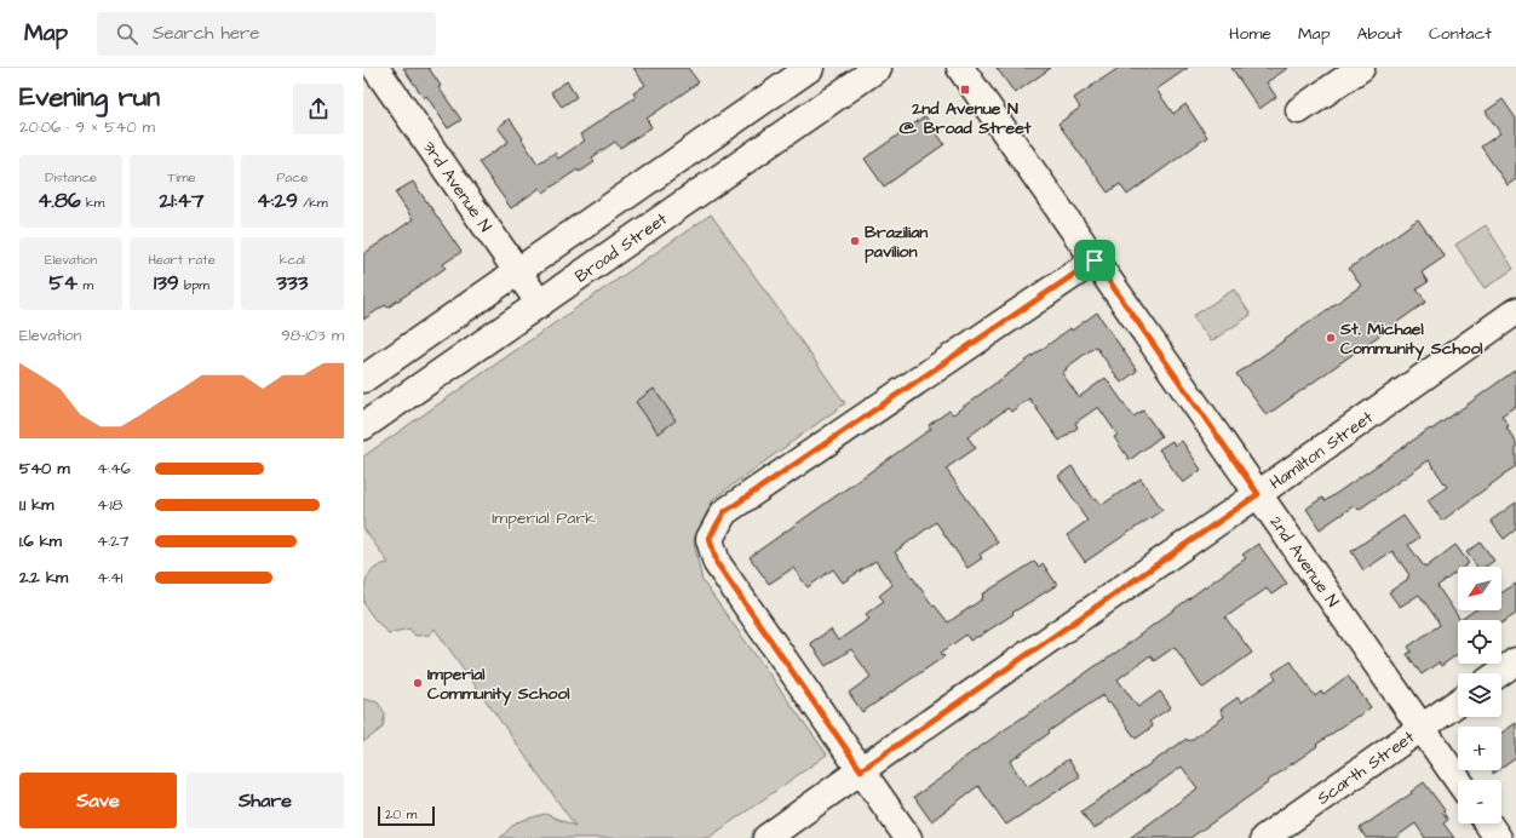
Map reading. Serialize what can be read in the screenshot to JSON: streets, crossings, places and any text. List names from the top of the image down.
{
  "streets": {
    "street": [
      "3rd Avenue N",
      "Broad Street",
      "Hamilton Street",
      "2nd Avenue N",
      "Scarth Street"
    ]
  },
  "crossings": [
    ["3rd Avenue N", "Broad Street"],
    ["Hamilton Street", "2nd Avenue N"],
    ["2nd Avenue N", "Scarth Street"]
  ],
  "parks": ["Imperial Park"],
  "places": {
    "transit": ["2nd Avenue N @ Broad Street"],
    "other": ["Brazilian pavilion", "St. Michael Community School", "Imperial Community School"]
  },
  "scale_bar": "20 m",
  "north": "bottom left",
  "page": {
    "header": "Map",
    "search": "Search here",
    "nav": [
      "Home",
      "Map",
      "About",
      "Contact"
    ],
    "heading": ["Evening run", "20:06 · 9 × 540 m"],
    "stats": [
      ["Distance", "4.86 km"],
      ["Time", "21:47"],
      ["Pace", "4:29 /km"],
      ["Elevation", "54 m"],
      ["Heart rate", "139 bpm"],
      ["kcal", "333"]
    ],
    "chart": ["Elevation", "98–103 m"],
    "list": [
      {
        "name": "540 m",
        "note": "4:46"
      },
      {
        "name": "1.1 km",
        "note": "4:18"
      },
      {
        "name": "1.6 km",
        "note": "4:27"
      },
      {
        "name": "2.2 km",
        "note": "4:41"
      }
    ],
    "map_buttons": ["+", "−"],
    "buttons": ["Save", "Share"],
    "scale": "20 m"
  }
}
